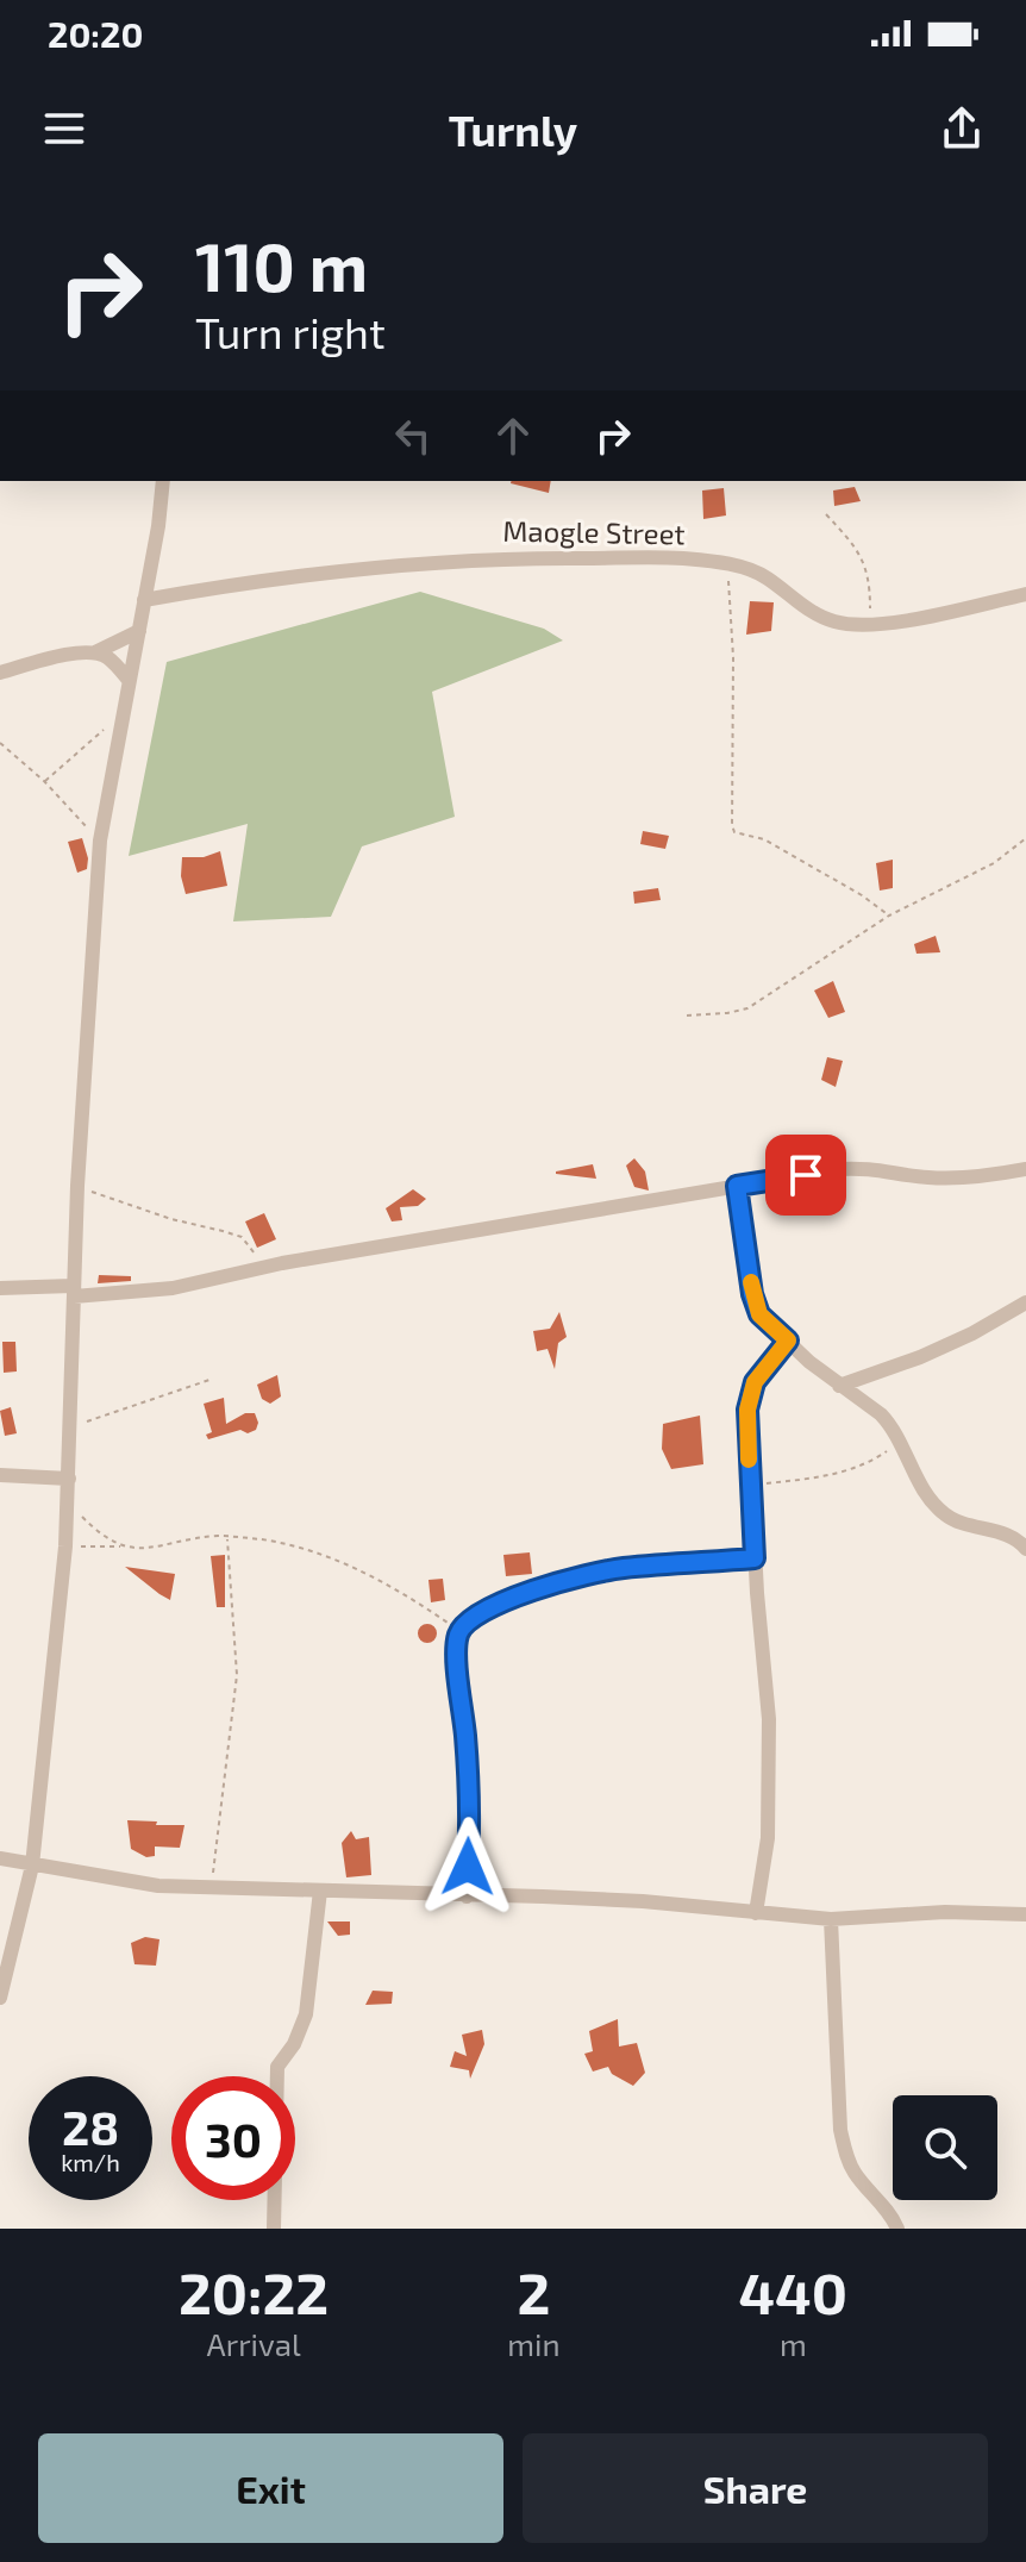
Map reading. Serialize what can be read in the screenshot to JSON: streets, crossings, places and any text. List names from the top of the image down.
{
  "streets": {
    "street": ["Maogle Street"]
  },
  "page": {
    "status": "20:20",
    "header": "Turnly",
    "turn": ["110 m", "Turn right"],
    "speed": "28 km/h",
    "limit": "30",
    "eta": [
      "20:22",
      "Arrival",
      "2",
      "min",
      "440",
      "m"
    ],
    "buttons": ["Exit", "Share"]
  }
}
